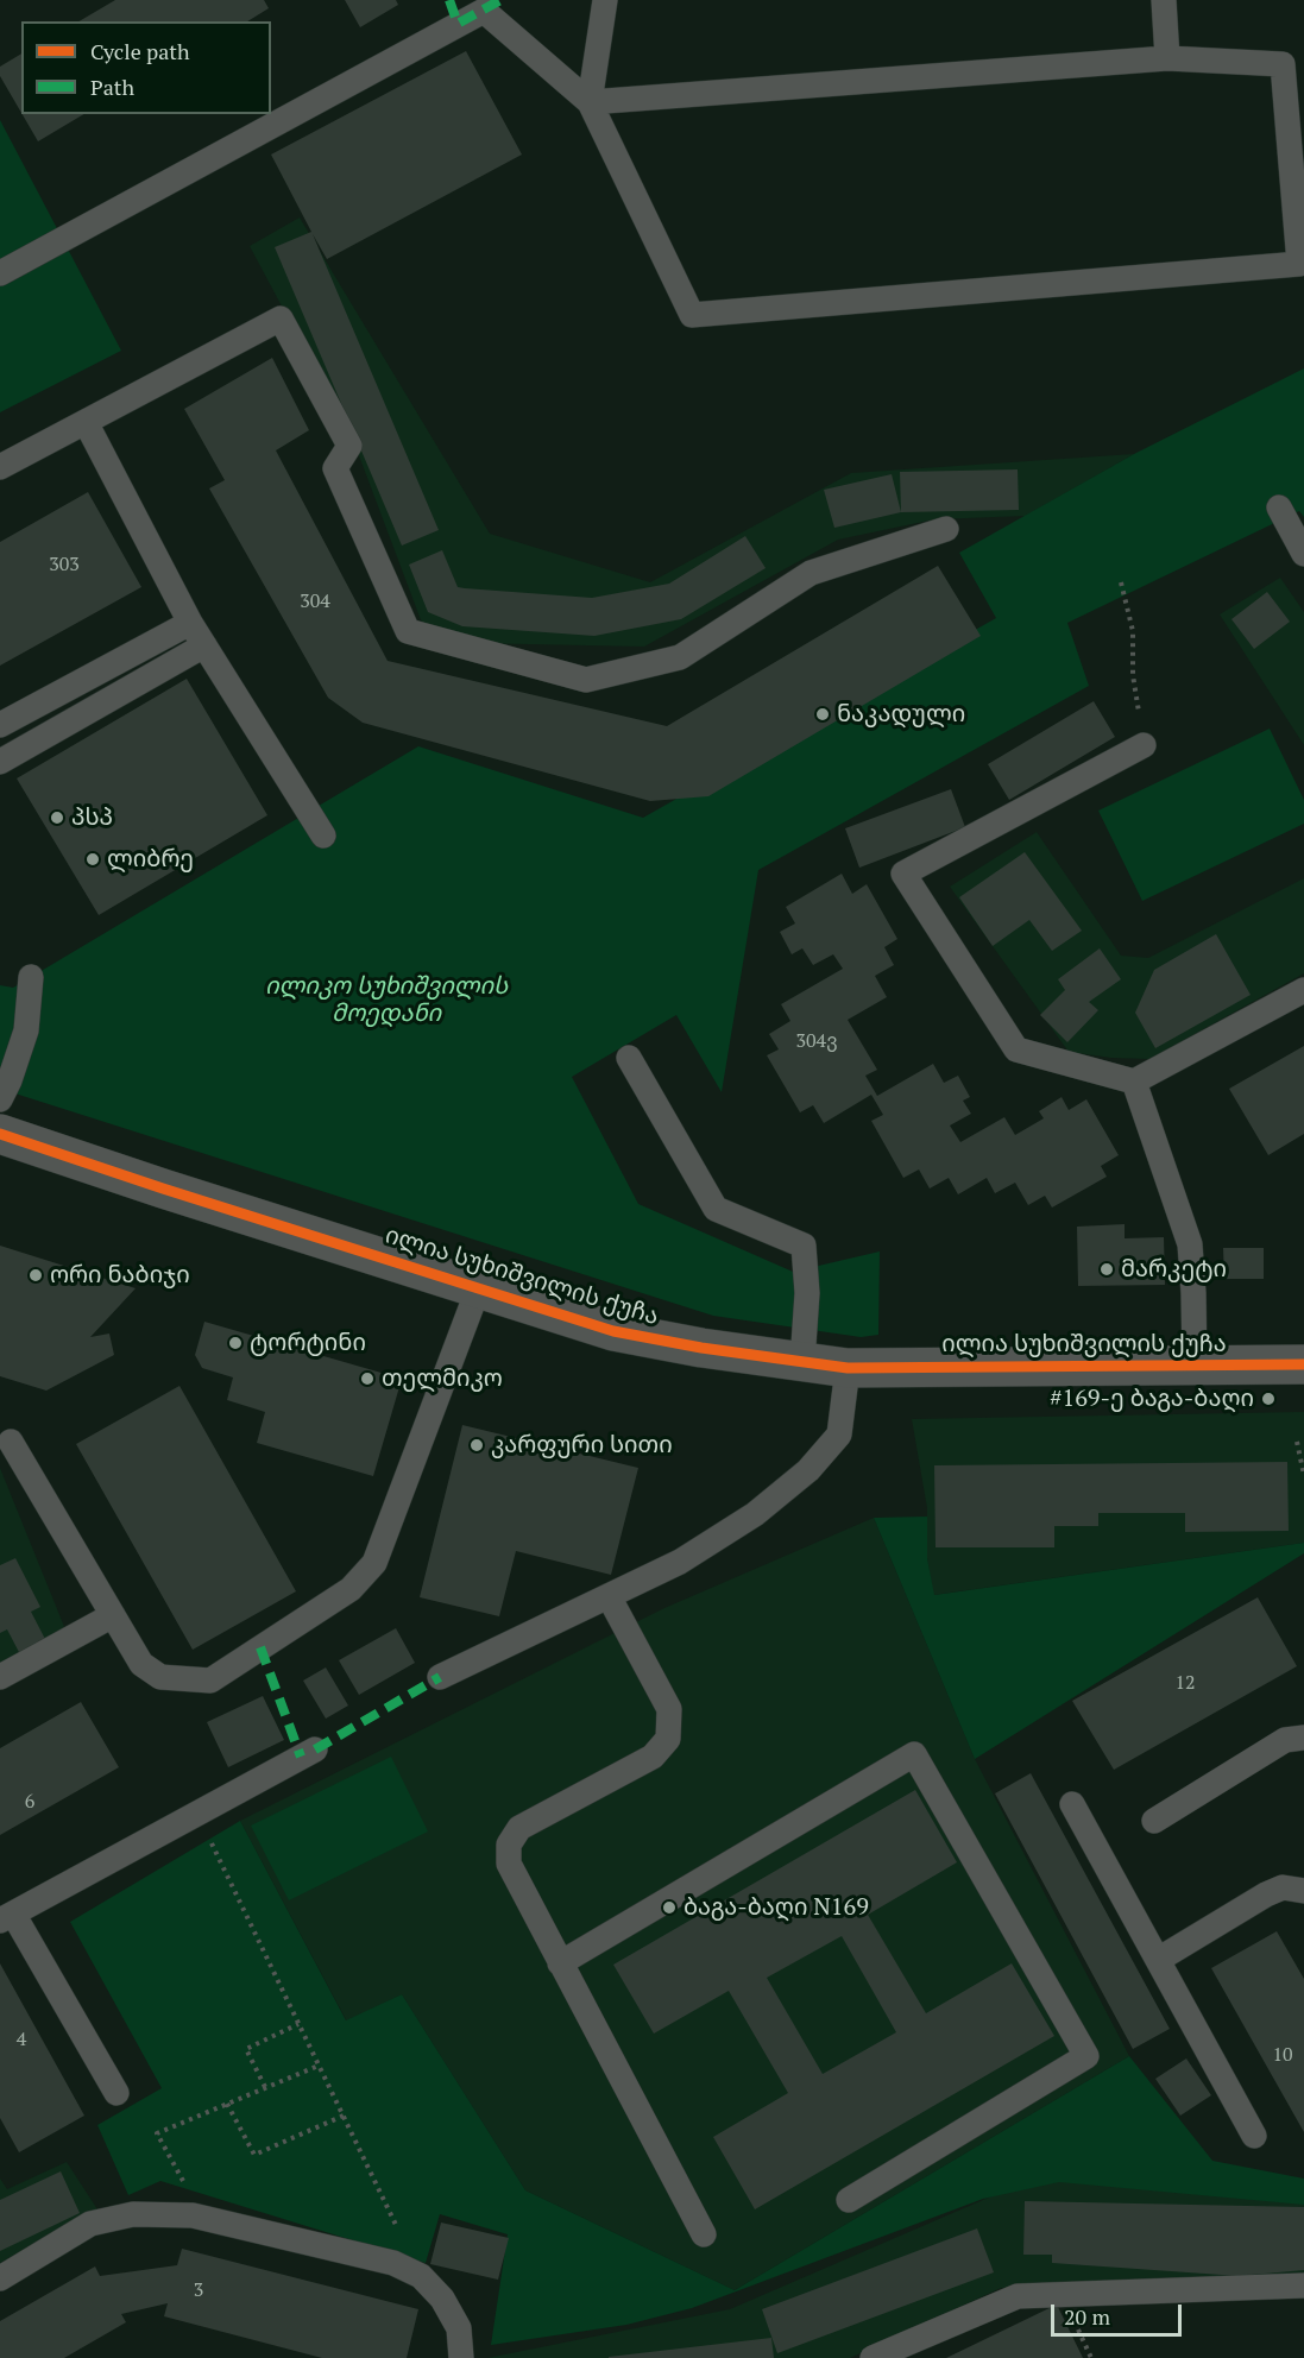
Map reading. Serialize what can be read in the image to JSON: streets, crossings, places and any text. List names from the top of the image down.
{
  "streets": {
    "street": ["ილია სუხიშვილის ქუჩა"]
  },
  "parks": ["ილიკო სუხიშვილის მოედანი"],
  "places": [
    "ნაკადული",
    "პსპ",
    "ლიბრე",
    "მარკეტი",
    "ორი ნაბიჯი",
    "ტორტინი",
    "თელმიკო",
    "#169-ე ბაგა-ბაღი",
    "კარფური სითი",
    "ბაგა-ბაღი N169"
  ],
  "house_numbers": [
    "303",
    "304",
    "304ვ",
    "12",
    "6",
    "4",
    "10",
    "3"
  ],
  "legend": ["Cycle path", "Path"],
  "scale_bar": "20 m"
}
